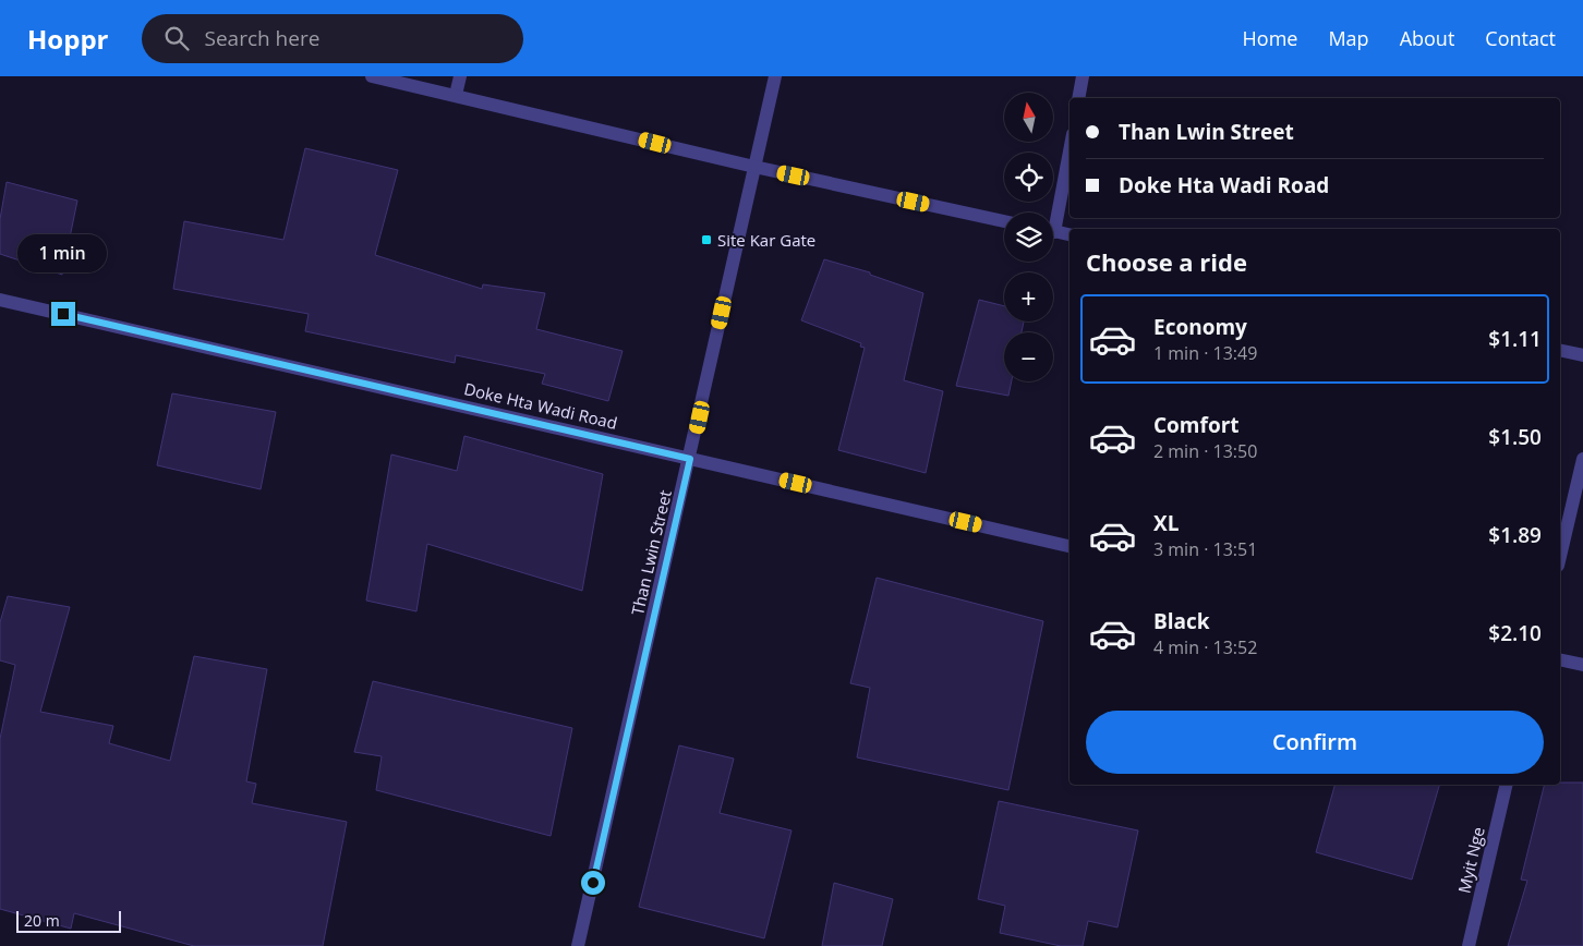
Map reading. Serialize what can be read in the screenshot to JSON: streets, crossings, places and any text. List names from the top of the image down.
{
  "streets": {
    "street": ["Doke Hta Wadi Road", "Than Lwin Street", "Myit Nge"]
  },
  "crossings": [
    ["Doke Hta Wadi Road", "Than Lwin Street"]
  ],
  "places": {
    "transit": ["Site Kar Gate"]
  },
  "scale_bar": "20 m",
  "north": "top",
  "page": {
    "header": "Hoppr",
    "search": "Search here",
    "nav": [
      "Home",
      "Map",
      "About",
      "Contact"
    ],
    "map_buttons": ["+", "−"],
    "banner": ["Than Lwin Street", "Doke Hta Wadi Road"],
    "heading": "Choose a ride",
    "bubble": "1 min",
    "list": [
      {
        "name": "Economy",
        "note": "1 min · 13:49",
        "value": "$1.11"
      },
      {
        "name": "Comfort",
        "note": "2 min · 13:50",
        "value": "$1.50"
      },
      {
        "name": "XL",
        "note": "3 min · 13:51",
        "value": "$1.89"
      },
      {
        "name": "Black",
        "note": "4 min · 13:52",
        "value": "$2.10"
      }
    ],
    "buttons": "Confirm",
    "scale": "20 m"
  }
}
